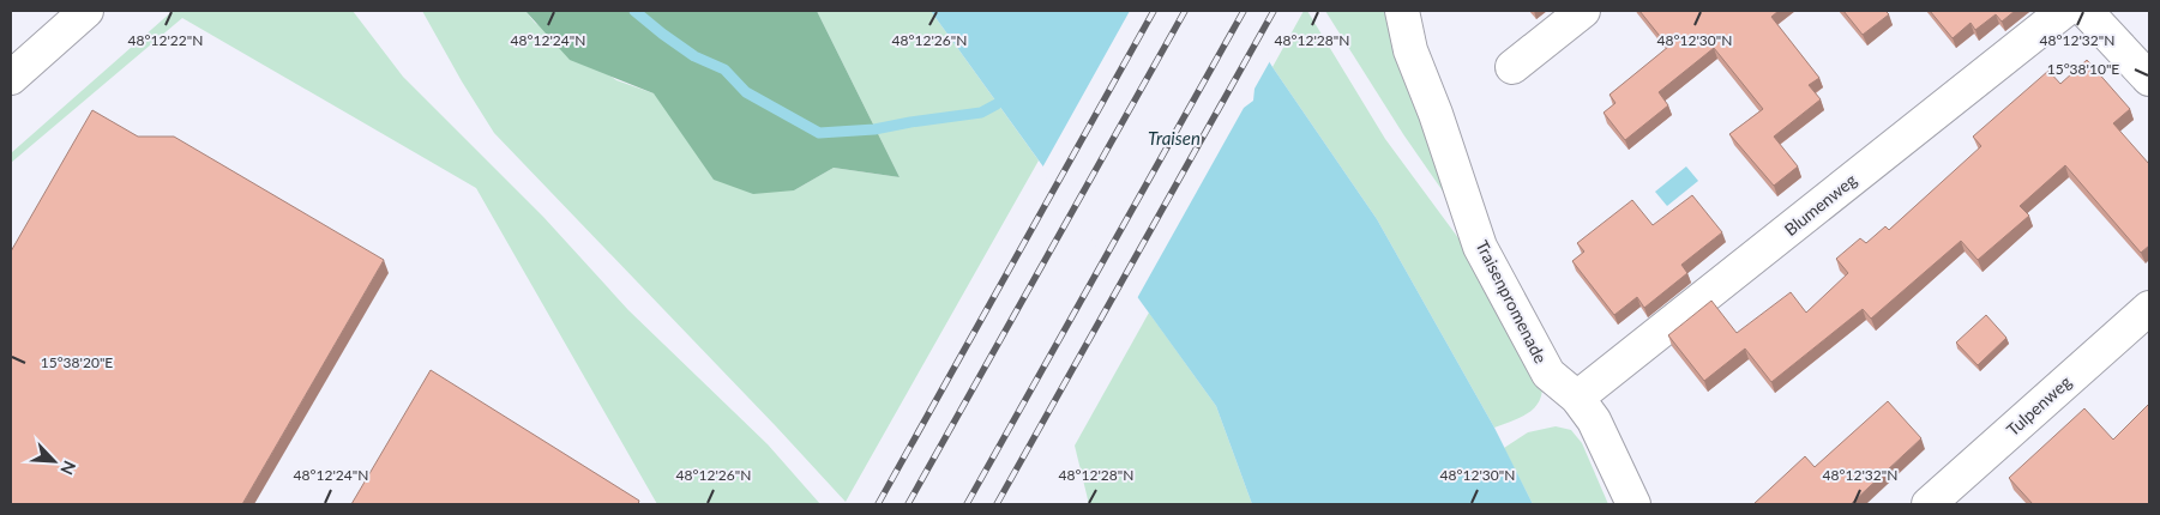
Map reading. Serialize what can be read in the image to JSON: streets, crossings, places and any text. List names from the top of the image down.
{
  "streets": {
    "street": ["Blumenweg", "Traisenpromenade", "Tulpenweg"]
  },
  "crossings": [
    ["Blumenweg", "Traisenpromenade"]
  ],
  "water": ["Traisen"],
  "north": "bottom right",
  "coordinates": [
    "48°12'22\"N",
    "48°12'24\"N",
    "48°12'26\"N",
    "48°12'28\"N",
    "48°12'30\"N",
    "48°12'32\"N",
    "15°38'10\"E",
    "15°38'20\"E"
  ]
}
